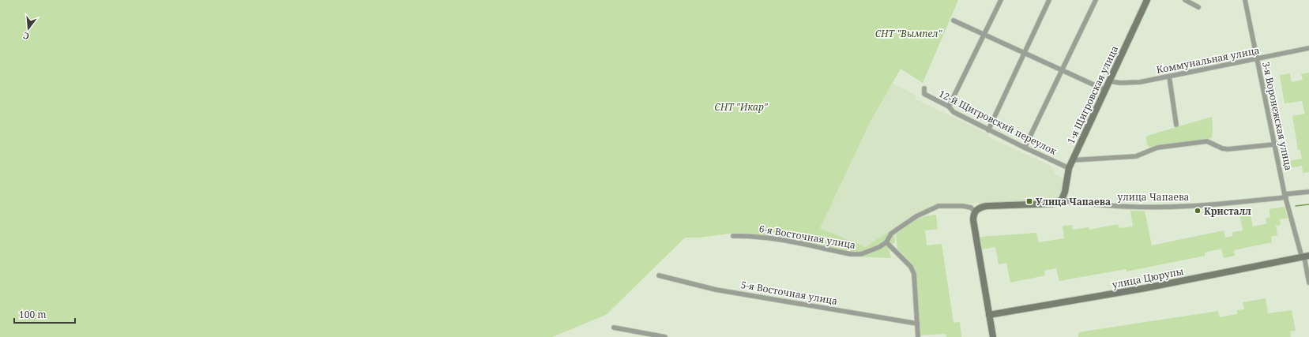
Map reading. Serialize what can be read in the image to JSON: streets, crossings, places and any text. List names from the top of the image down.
{
  "streets": {
    "street": [
      "Коммунальная улица",
      "1-я Щигровская улица",
      "3-я Воронежская улица",
      "12-й Щигровский переулок",
      "улица Чапаева",
      "6-я Восточная улица",
      "улица Цюрупы",
      "5-я Восточная улица"
    ]
  },
  "crossings": [
    ["Коммунальная улица", "1-я Щигровская улица"],
    ["Коммунальная улица", "3-я Воронежская улица"],
    ["1-я Щигровская улица", "12-й Щигровский переулок"],
    ["1-я Щигровская улица", "улица Чапаева"],
    ["3-я Воронежская улица", "улица Чапаева"],
    ["3-я Воронежская улица", "улица Цюрупы"],
    ["улица Чапаева", "6-я Восточная улица"]
  ],
  "parks": ["СНТ \"Вымпел\"", "СНТ \"Икар\""],
  "places": {
    "transit": ["Улица Чапаева"],
    "other": ["Кристалл"]
  },
  "scale_bar": "100 m",
  "north": "bottom"
}
